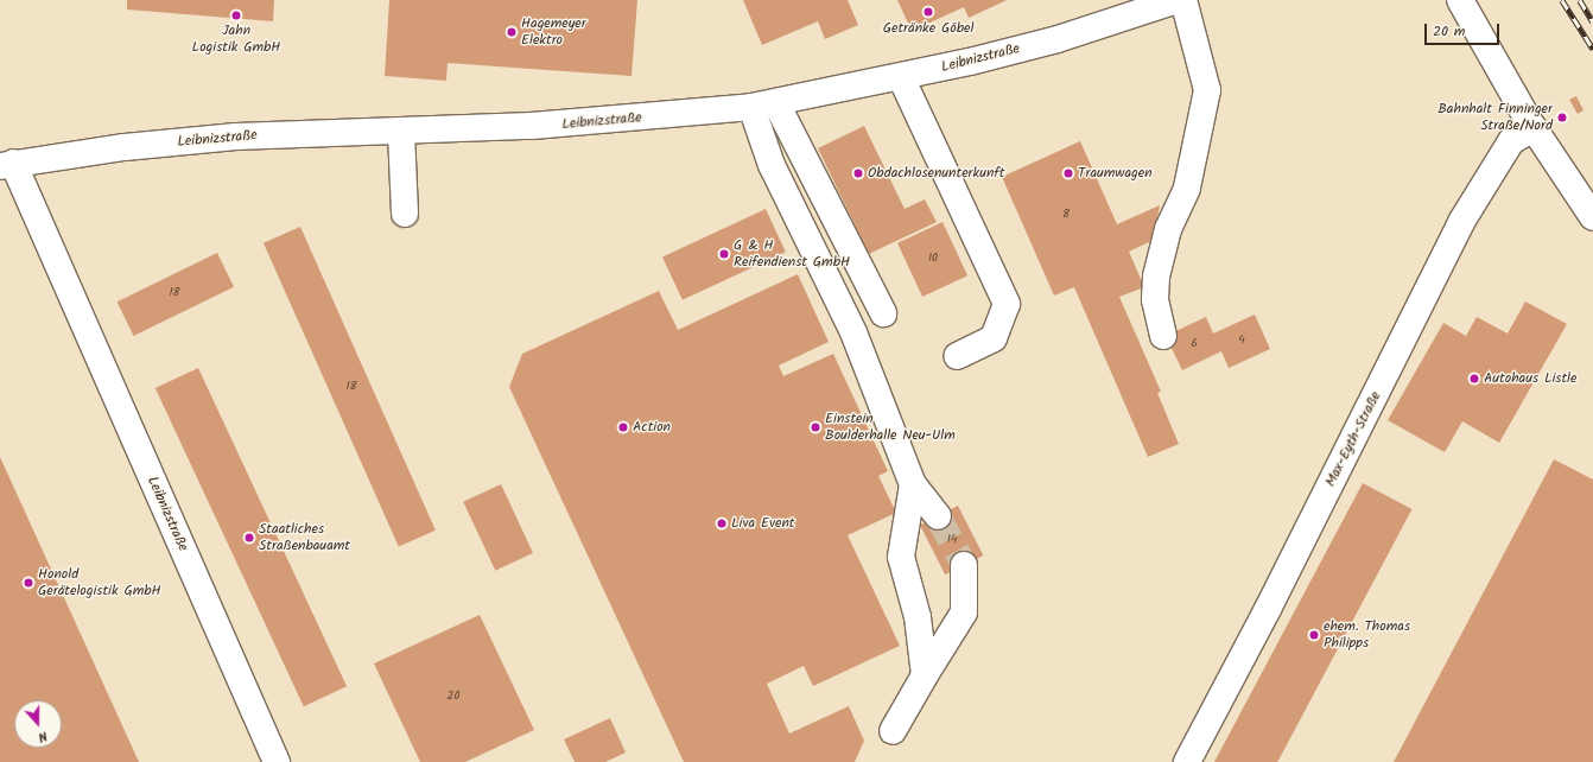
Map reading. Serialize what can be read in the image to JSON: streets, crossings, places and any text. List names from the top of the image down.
{
  "streets": {
    "street": ["Leibnizstraße", "Max-Eyth-Straße"]
  },
  "places": [
    "Getränke Göbel",
    "Jahn Logistik GmbH",
    "Hagemeyer Elektro",
    "Bahnhalt Finninger Straße/Nord",
    "Obdachlosenunterkunft",
    "Traumwagen",
    "G & H Reifendienst GmbH",
    "Autohaus Listle",
    "Action",
    "Einstein Boulderhalle Neu-Ulm",
    "Liva Event",
    "Staatliches Straßenbauamt",
    "Honold Gerätelogistik GmbH",
    "ehem. Thomas Philipps"
  ],
  "house_numbers": [
    "8",
    "10",
    "18",
    "4",
    "6",
    "18",
    "14",
    "20"
  ],
  "scale_bar": "20 m",
  "north": "bottom"
}
